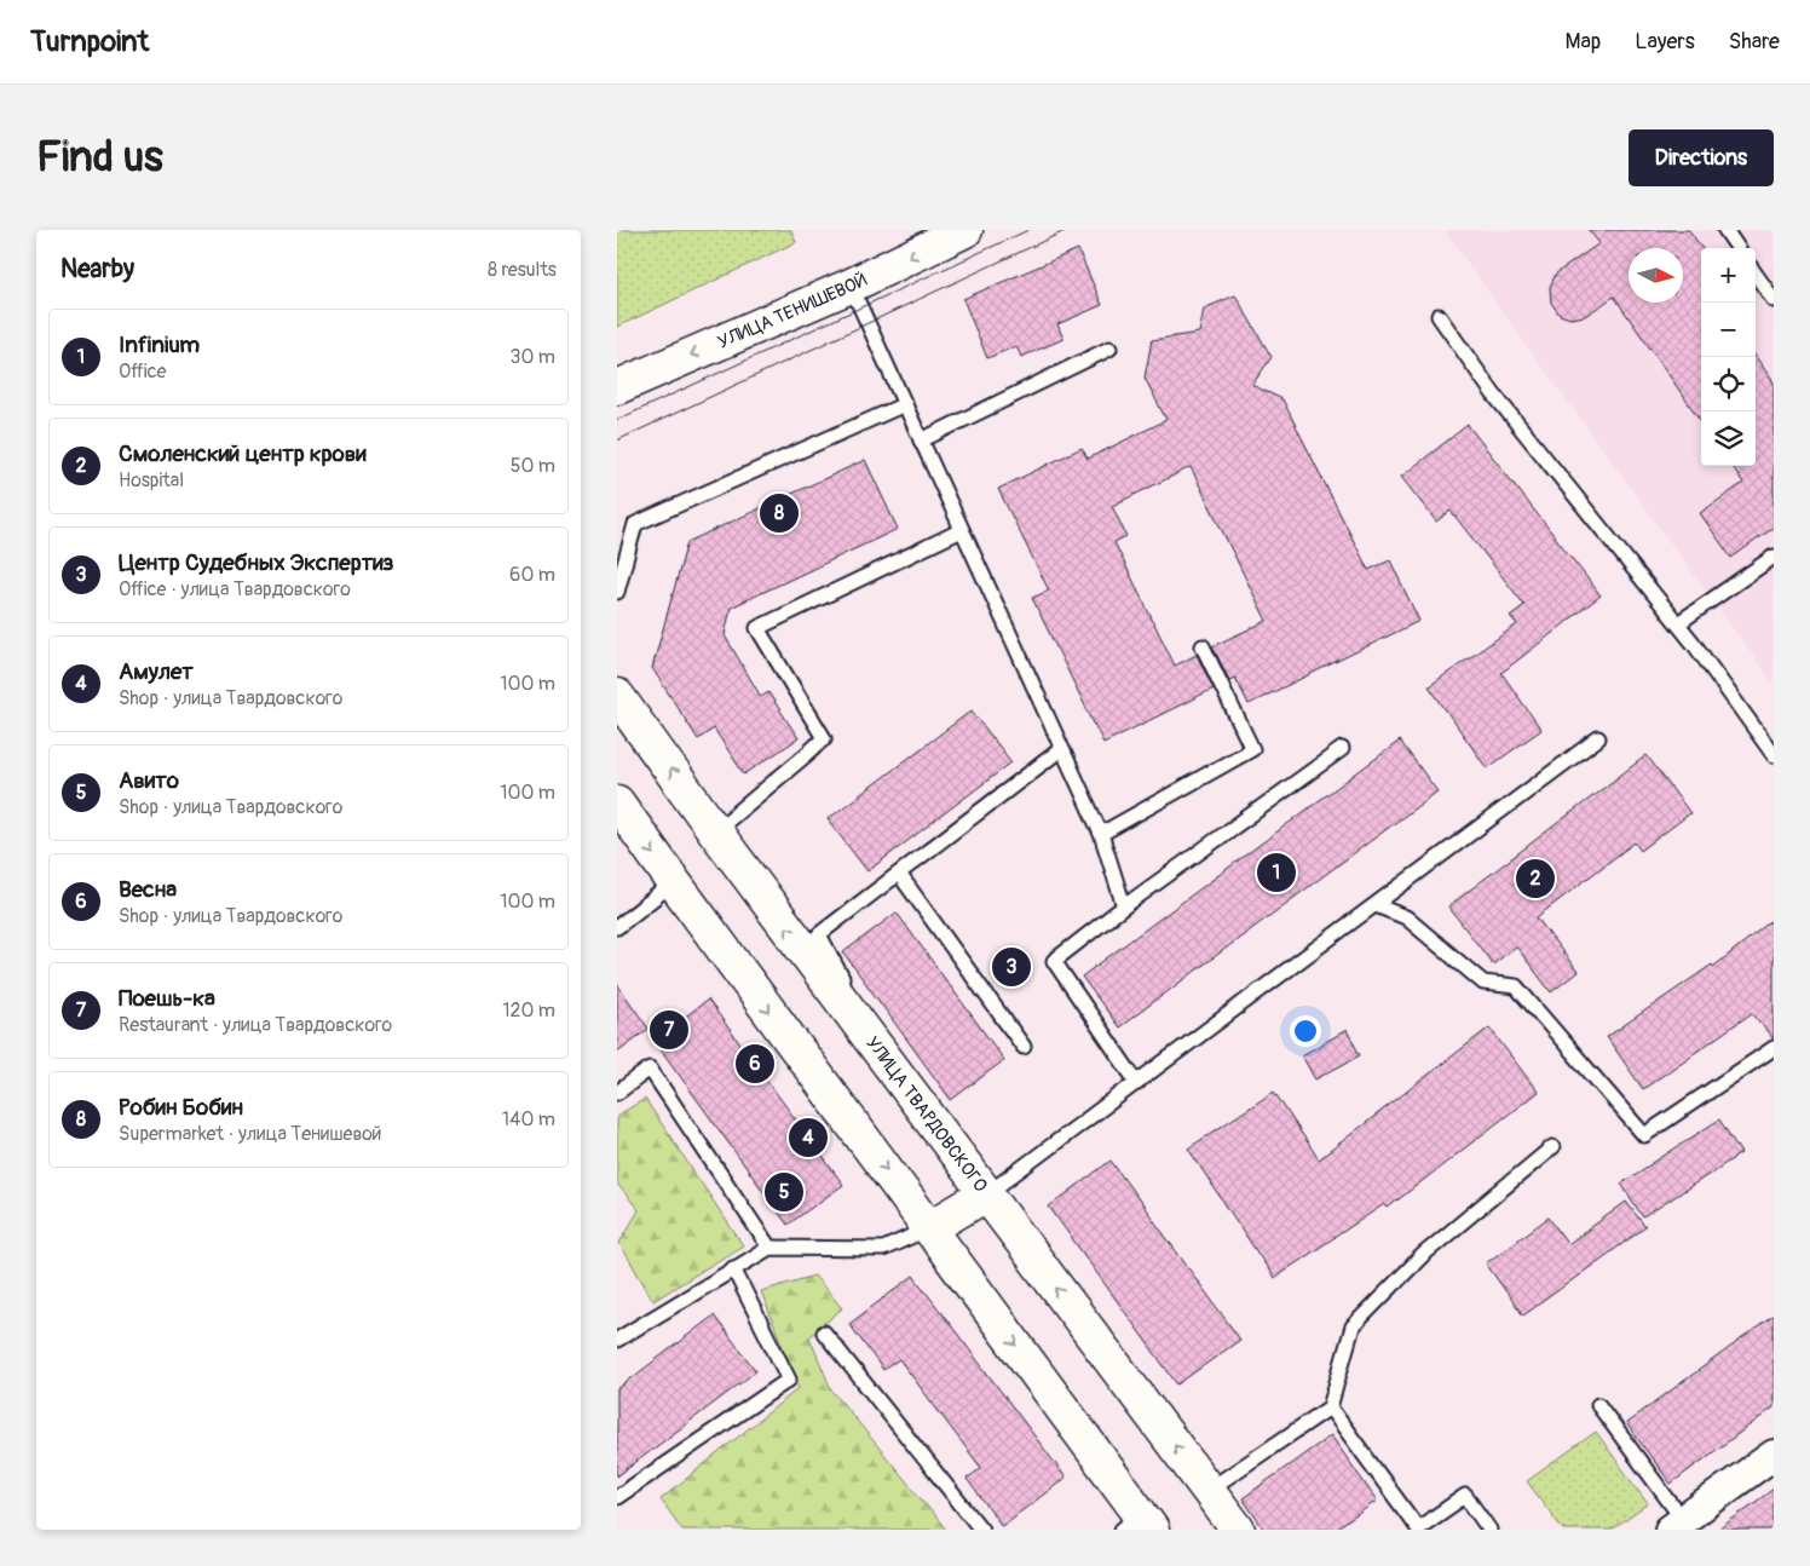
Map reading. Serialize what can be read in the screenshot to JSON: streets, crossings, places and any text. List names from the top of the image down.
{
  "streets": {
    "street": ["УЛИЦА ТЕНИШЕВОЙ", "УЛИЦА ТВАРДОВСКОГО"]
  },
  "one_way": ["УЛИЦА ТЕНИШЕВОЙ"],
  "north": "right",
  "page": {
    "header": "Turnpoint",
    "nav": ["Map", "Layers", "Share"],
    "buttons": "Directions",
    "title": "Find us",
    "heading": ["Nearby", "8 results"],
    "map_buttons": ["+", "−"],
    "list": [
      {
        "mark": "1",
        "name": "Infinium",
        "note": "Office",
        "value": "30 m"
      },
      {
        "mark": "2",
        "name": "Смоленский центр крови",
        "note": "Hospital",
        "value": "50 m"
      },
      {
        "mark": "3",
        "name": "Центр Судебных Экспертиз",
        "note": "Office · улица Твардовского",
        "value": "60 m"
      },
      {
        "mark": "4",
        "name": "Амулет",
        "note": "Shop · улица Твардовского",
        "value": "100 m"
      },
      {
        "mark": "5",
        "name": "Авито",
        "note": "Shop · улица Твардовского",
        "value": "100 m"
      },
      {
        "mark": "6",
        "name": "Весна",
        "note": "Shop · улица Твардовского",
        "value": "100 m"
      },
      {
        "mark": "7",
        "name": "Поешь-ка",
        "note": "Restaurant · улица Твардовского",
        "value": "120 m"
      },
      {
        "mark": "8",
        "name": "Робин Бобин",
        "note": "Supermarket · улица Тенишевой",
        "value": "140 m"
      }
    ],
    "pins": [
      "8",
      "1",
      "2",
      "3",
      "7",
      "6",
      "4",
      "5"
    ]
  }
}
